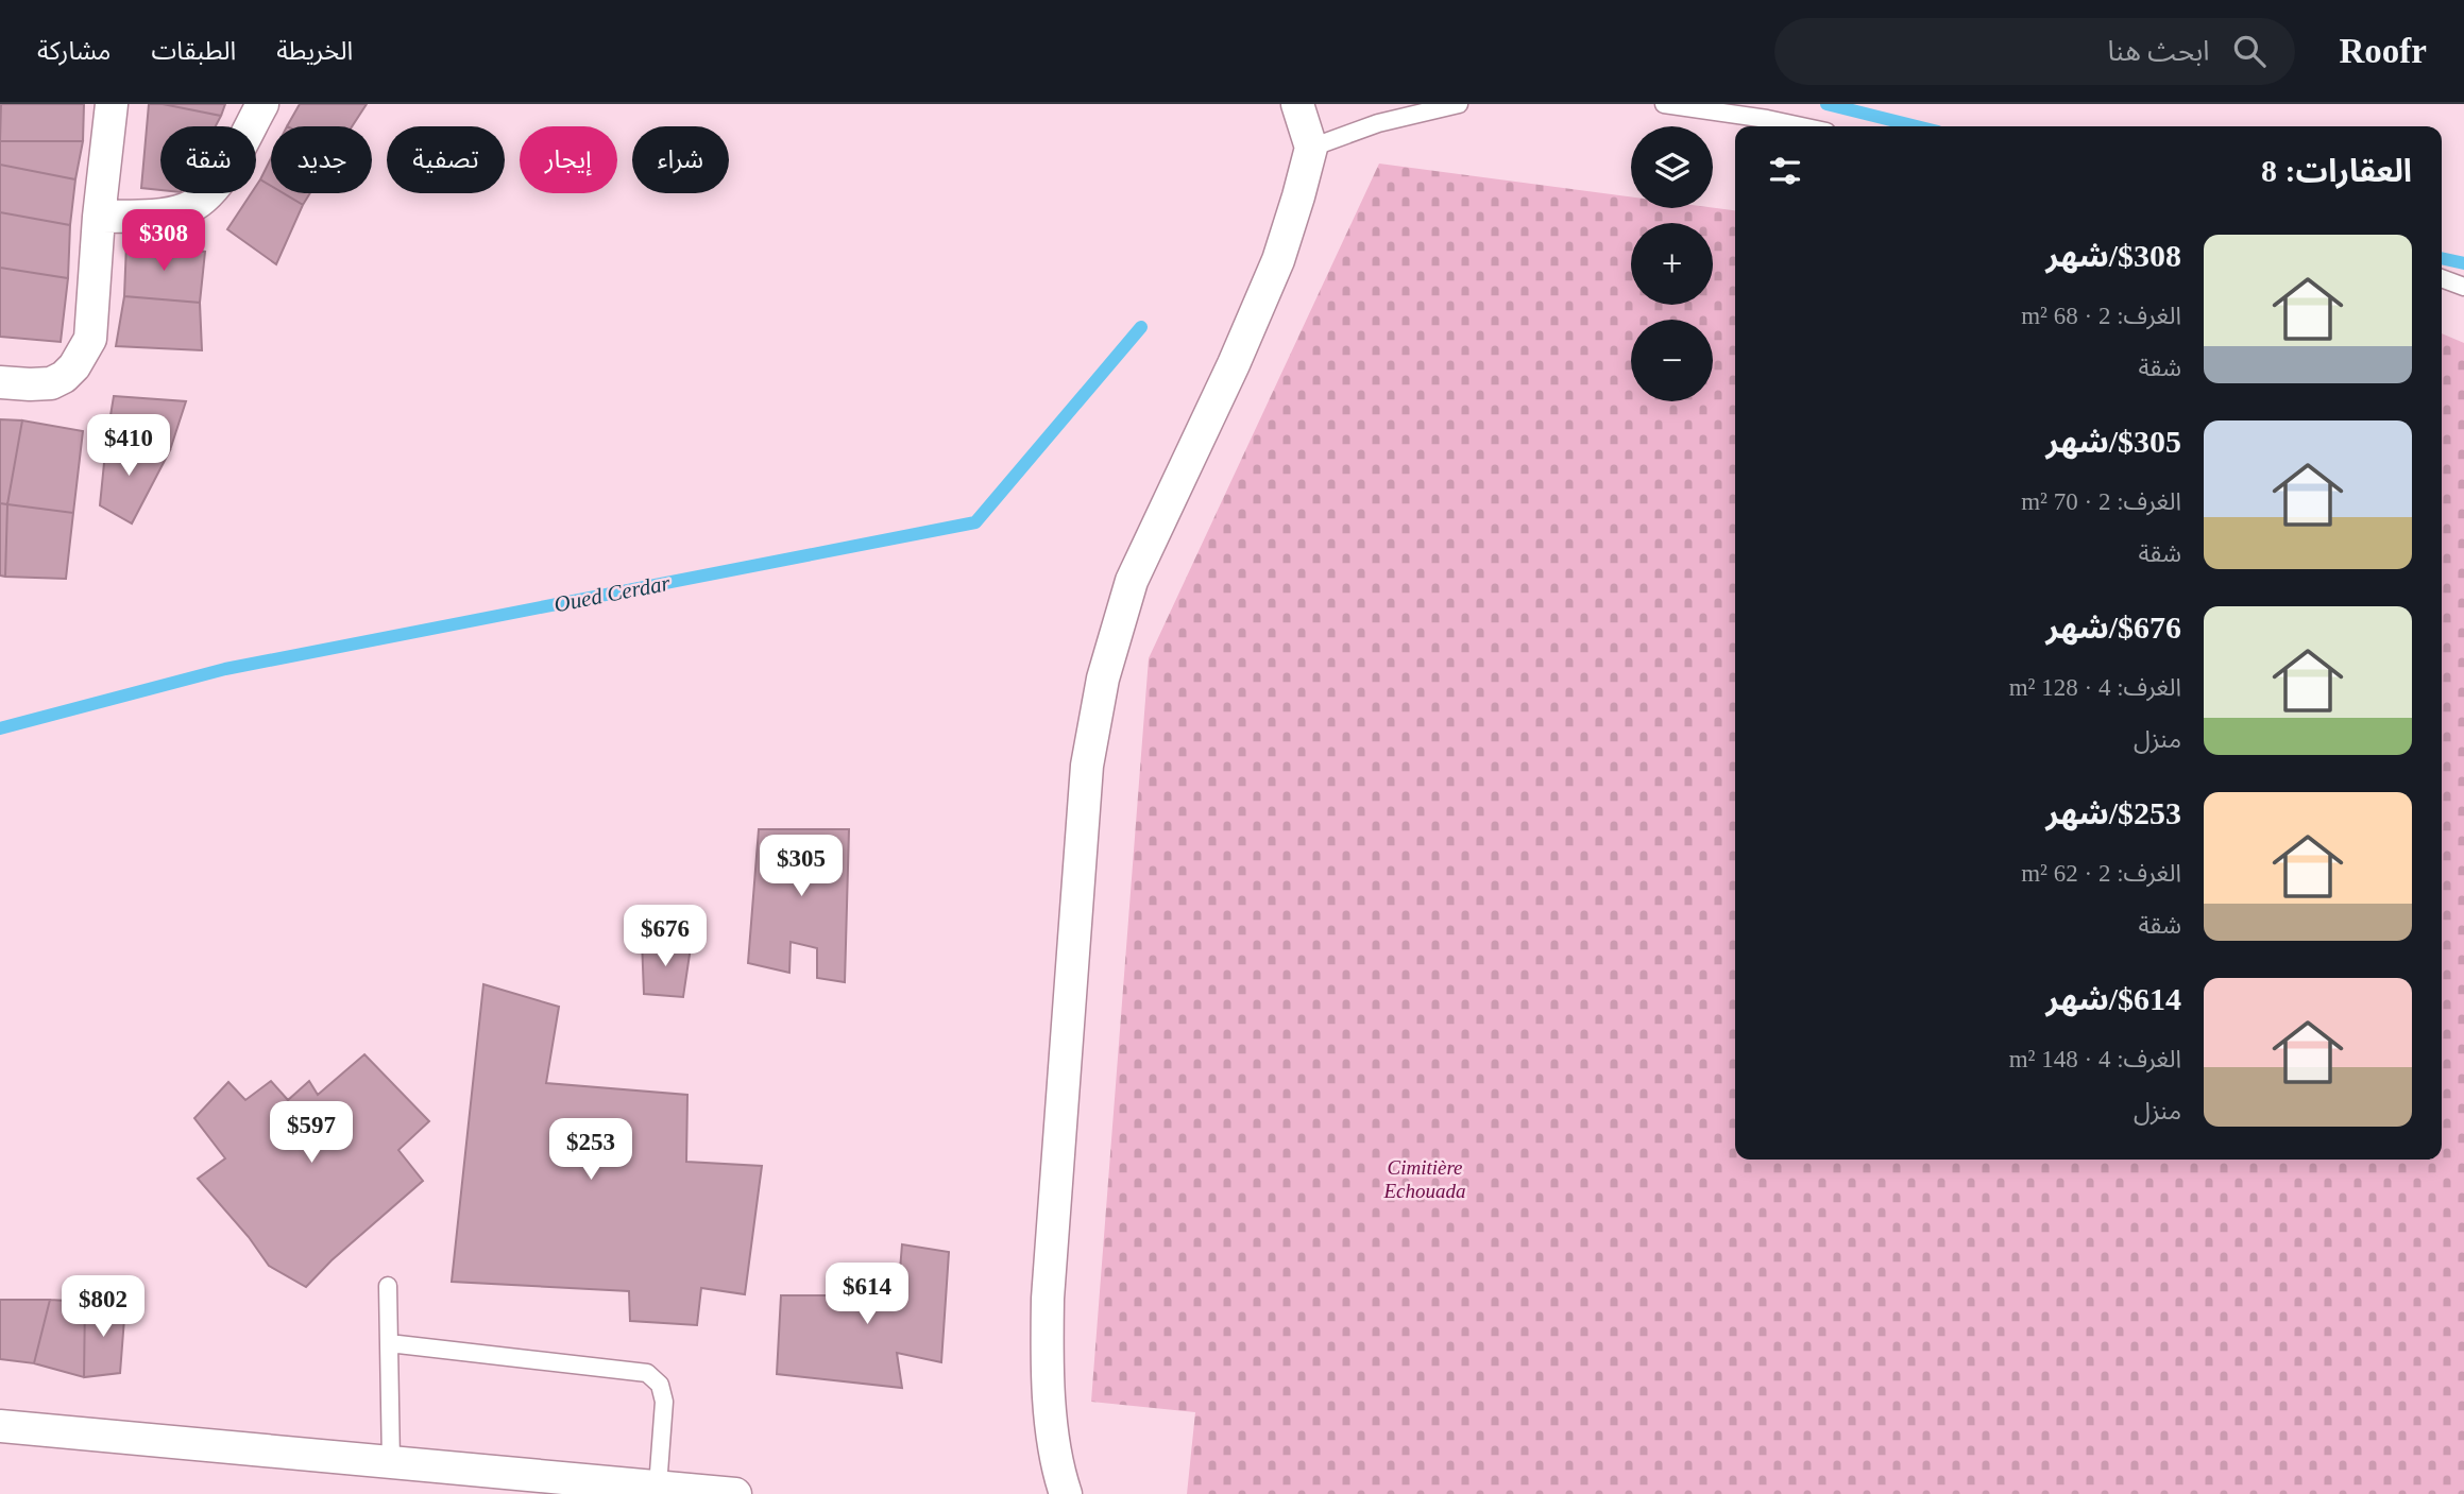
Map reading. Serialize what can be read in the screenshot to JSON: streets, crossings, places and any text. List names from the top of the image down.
{
  "water": ["Oued Cerdar"],
  "parks": ["Cimitière Echouada"],
  "page": {
    "header": "Roofr",
    "search": "ابحث هنا",
    "nav": ["الخريطة", "الطبقات", "مشاركة"],
    "map_buttons": ["+", "−"],
    "chip": [
      "شراء",
      "إيجار",
      "تصفية",
      "جديد",
      "شقة"
    ],
    "heading": "العقارات: 8",
    "price": [
      "$308",
      "$410",
      "$305",
      "$676",
      "$597",
      "$253",
      "$614",
      "$802"
    ],
    "list": [
      {
        "name": "$308/شهر",
        "note": "الغرف: 2 · 68 m² · شقة"
      },
      {
        "name": "$305/شهر",
        "note": "الغرف: 2 · 70 m² · شقة"
      },
      {
        "name": "$676/شهر",
        "note": "الغرف: 4 · 128 m² · منزل"
      },
      {
        "name": "$253/شهر",
        "note": "الغرف: 2 · 62 m² · شقة"
      },
      {
        "name": "$614/شهر",
        "note": "الغرف: 4 · 148 m² · منزل"
      }
    ]
  }
}
